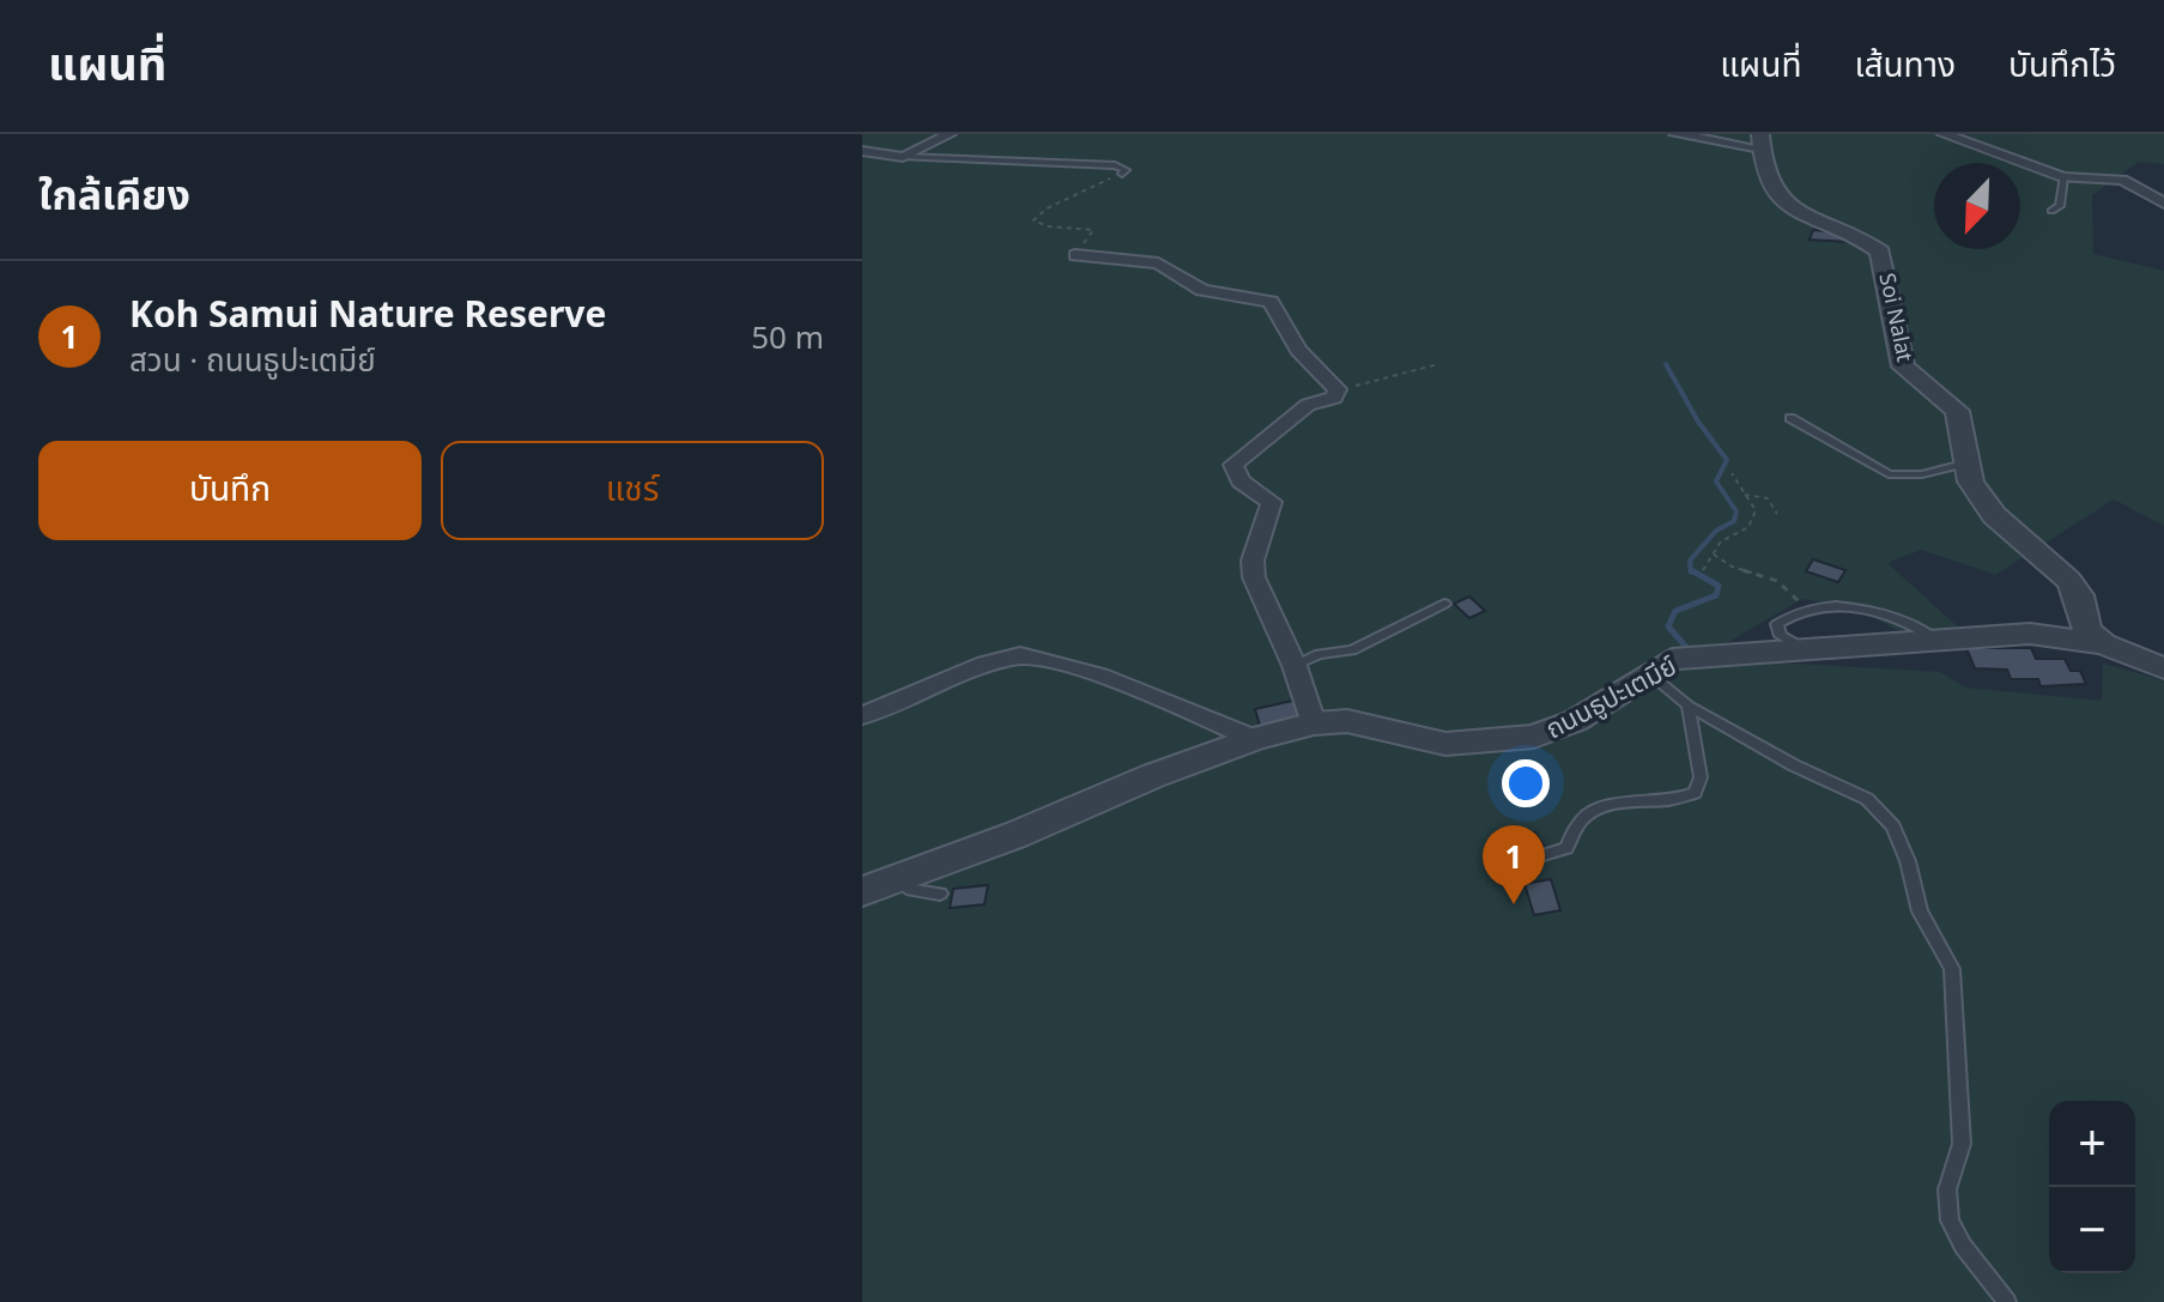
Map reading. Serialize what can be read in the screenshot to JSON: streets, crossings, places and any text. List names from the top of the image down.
{
  "streets": {
    "street": ["Soi Nalat", "ถนนธูปะเตมีย์"]
  },
  "north": "bottom left",
  "page": {
    "header": "แผนที่",
    "nav": ["แผนที่", "เส้นทาง", "บันทึกไว้"],
    "heading": "ใกล้เคียง",
    "list": [
      {
        "mark": "1",
        "name": "Koh Samui Nature Reserve",
        "note": "สวน · ถนนธูปะเตมีย์",
        "value": "50 m"
      }
    ],
    "buttons": ["บันทึก", "แชร์"],
    "pins": "1",
    "map_buttons": ["+", "−"]
  }
}
